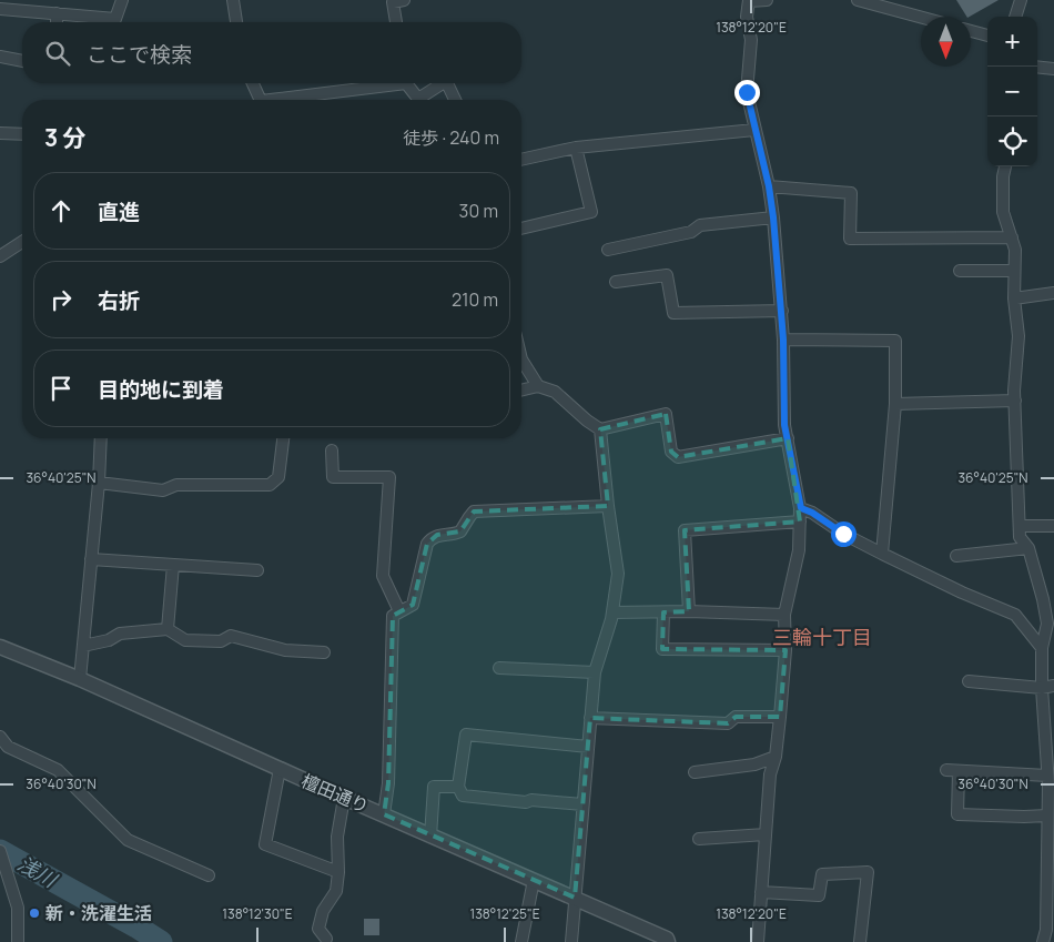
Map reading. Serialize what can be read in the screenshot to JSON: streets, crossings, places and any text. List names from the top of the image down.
{
  "streets": {
    "street": ["檀田通り"]
  },
  "districts": ["三輪十丁目"],
  "water": ["浅川"],
  "places": ["新・洗濯生活"],
  "north": "bottom",
  "page": {
    "map_buttons": ["+", "−"],
    "search": "ここで検索",
    "heading": ["3 分", "徒歩 · 240 m"],
    "list": [
      ["直進", "30 m"],
      ["右折", "210 m"],
      "目的地に到着"
    ]
  },
  "coordinates": [
    "138°12'20\"E",
    "36°40'25\"N",
    "36°40'30\"N",
    "138°12'30\"E",
    "138°12'25\"E"
  ]
}
